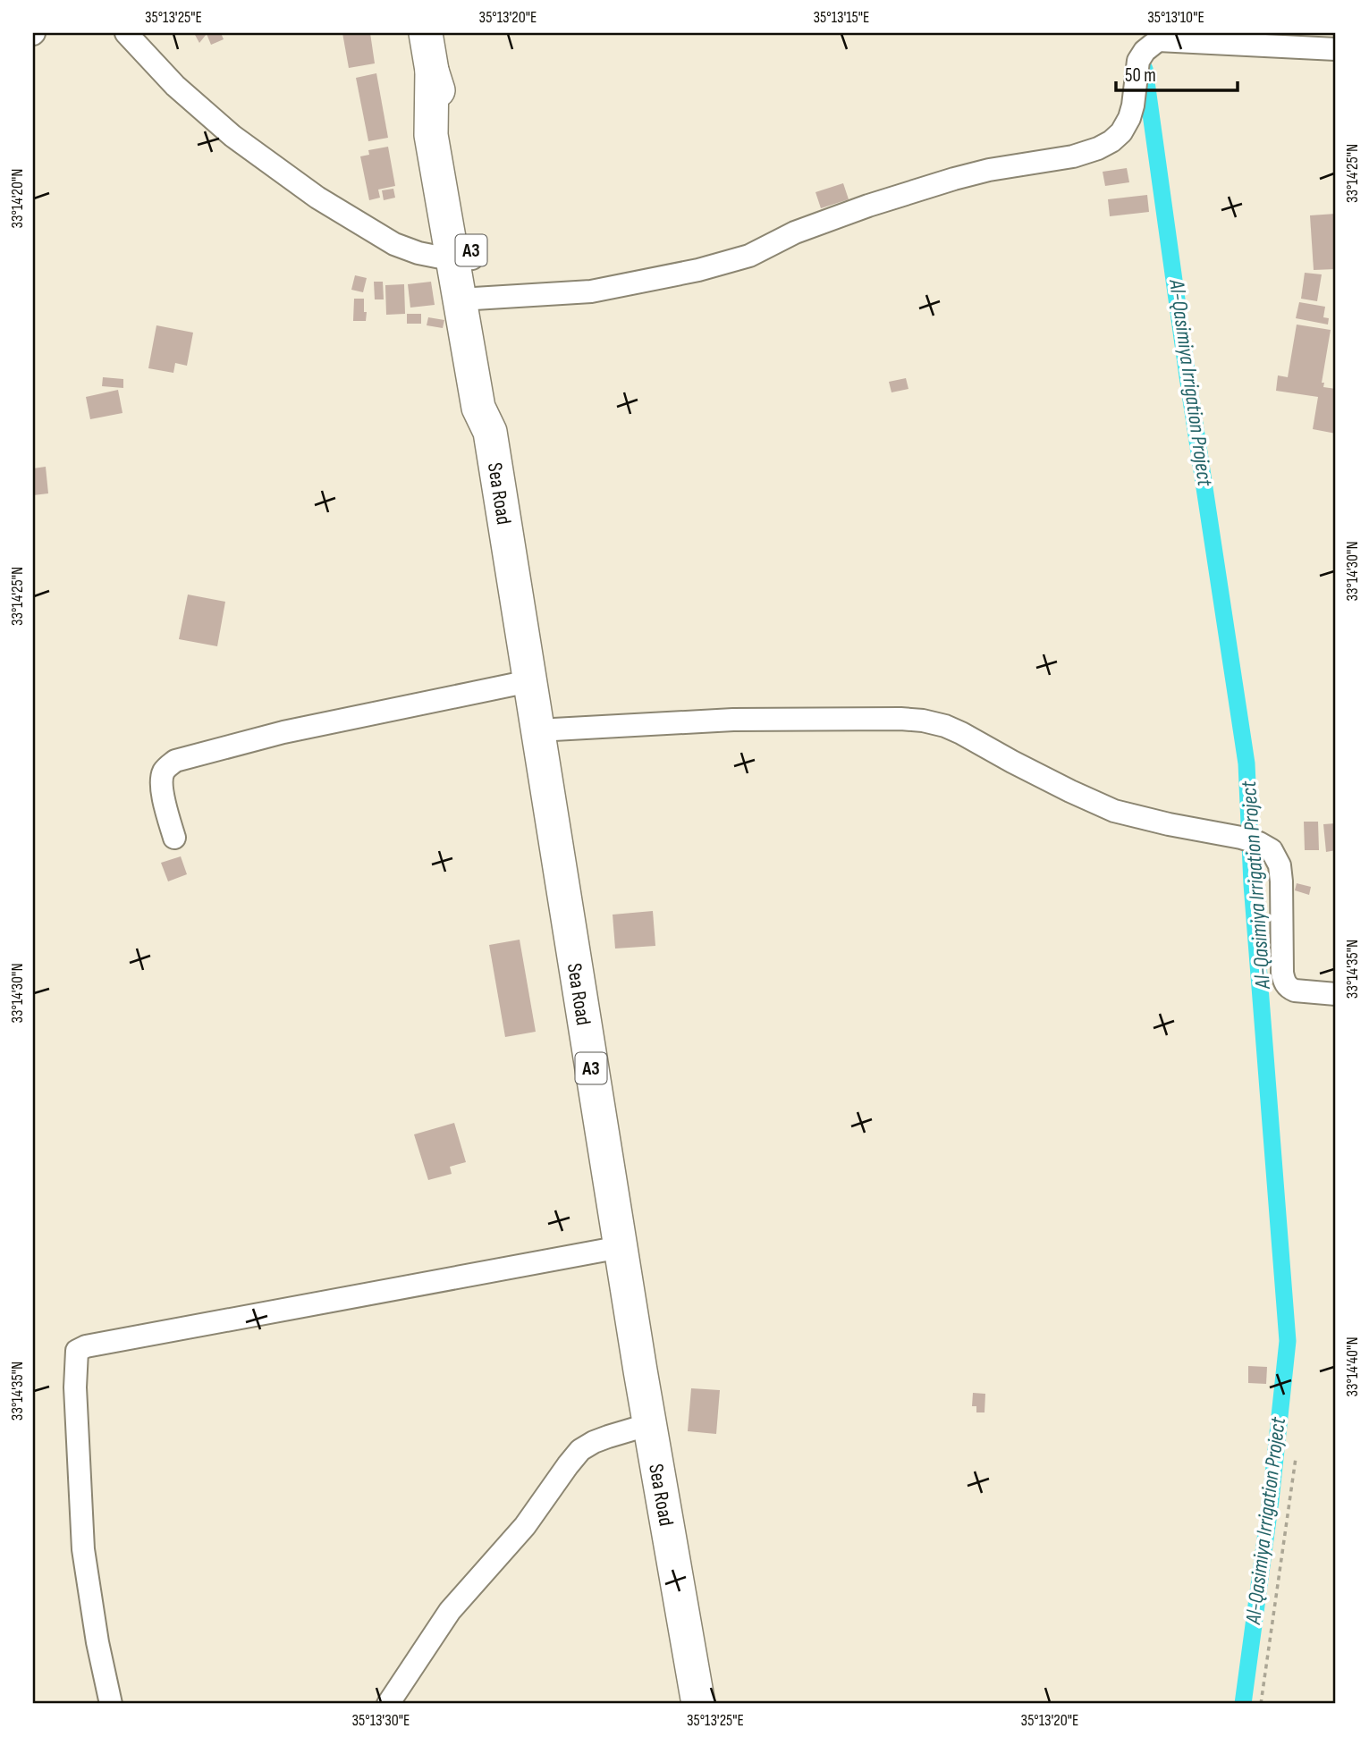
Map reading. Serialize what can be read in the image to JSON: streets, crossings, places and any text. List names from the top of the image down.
{
  "streets": {
    "highway": ["A3", "Sea Road"]
  },
  "water": ["Al-Qasimiya Irrigation Project"],
  "scale_bar": "50 m",
  "coordinates": [
    "35°13'25\"E",
    "35°13'20\"E",
    "35°13'15\"E",
    "35°13'10\"E",
    "33°14'25\"N",
    "33°14'20\"N",
    "33°14'30\"N",
    "33°14'35\"N",
    "33°14'40\"N",
    "35°13'30\"E"
  ]
}
